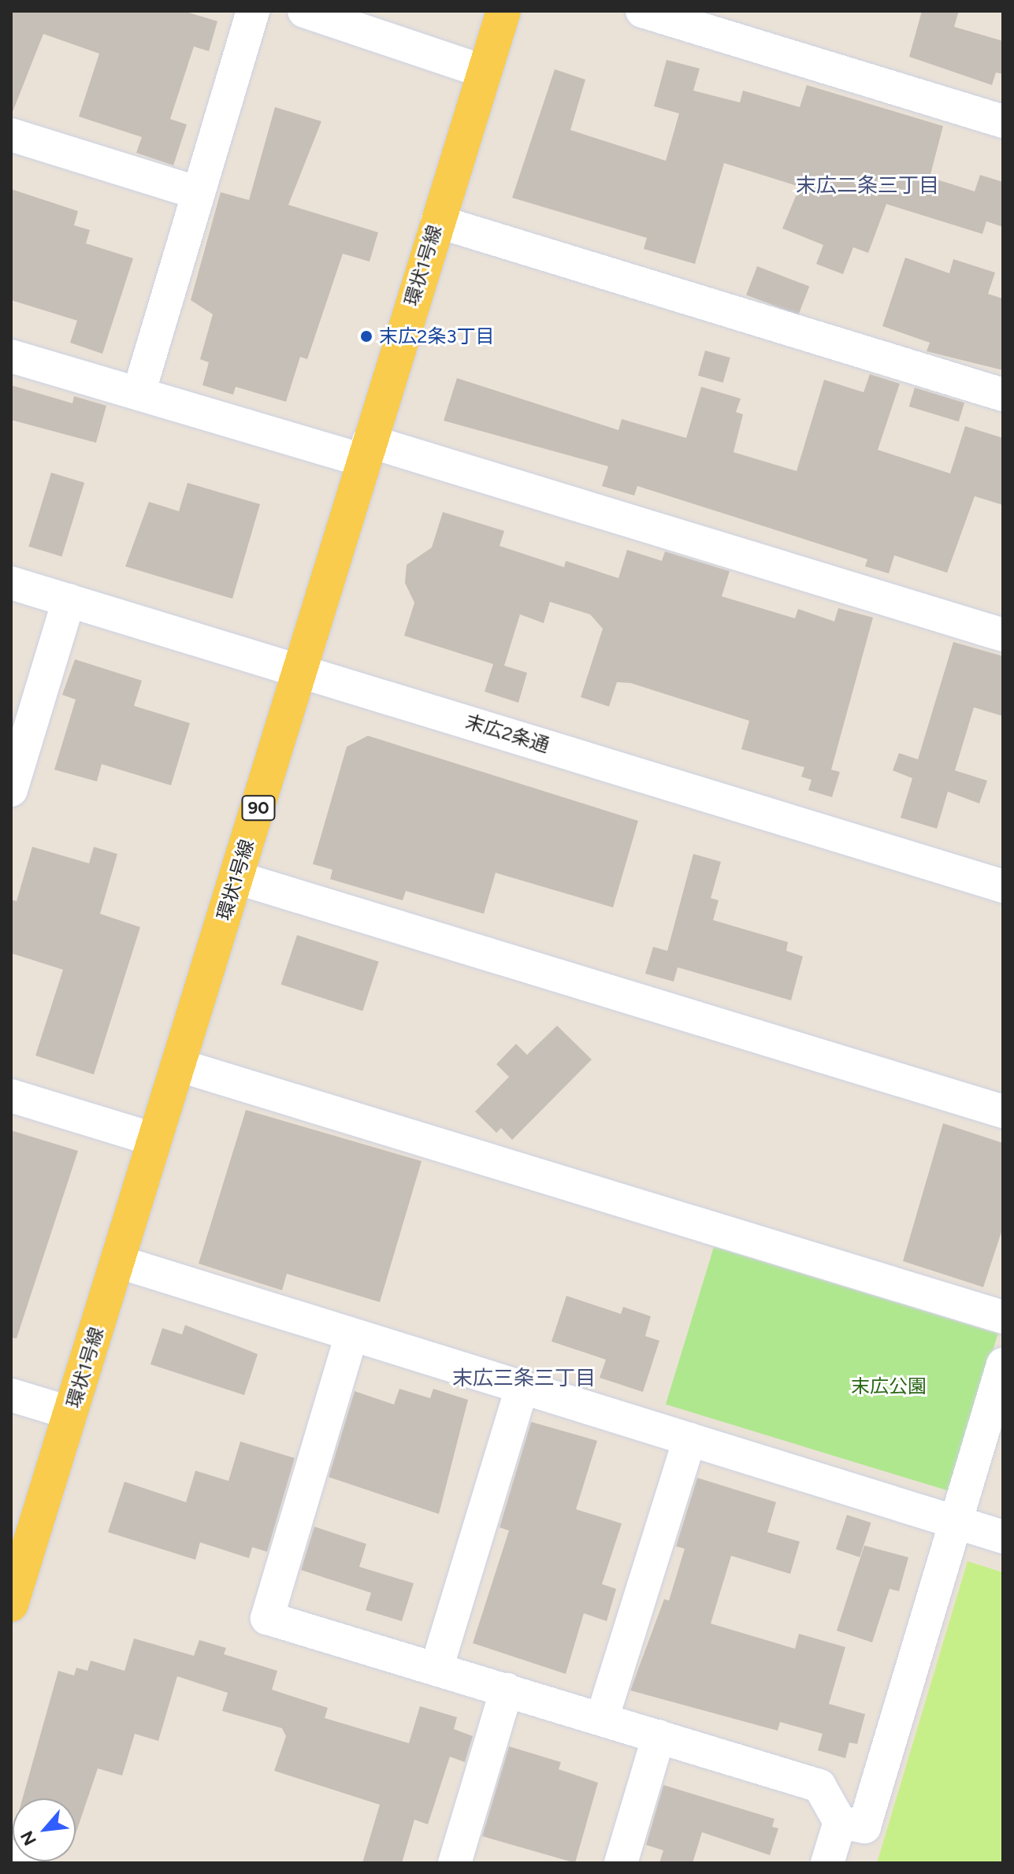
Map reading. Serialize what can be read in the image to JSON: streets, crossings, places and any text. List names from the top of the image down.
{
  "streets": {
    "main road": ["環状1号線", "90"],
    "street": ["末広2条通"]
  },
  "crossings": [
    ["環状1号線", "末広2条通"]
  ],
  "districts": ["末広二条三丁目", "末広三条三丁目"],
  "parks": ["末広公園"],
  "places": ["末広2条3丁目"],
  "north": "bottom left"
}
